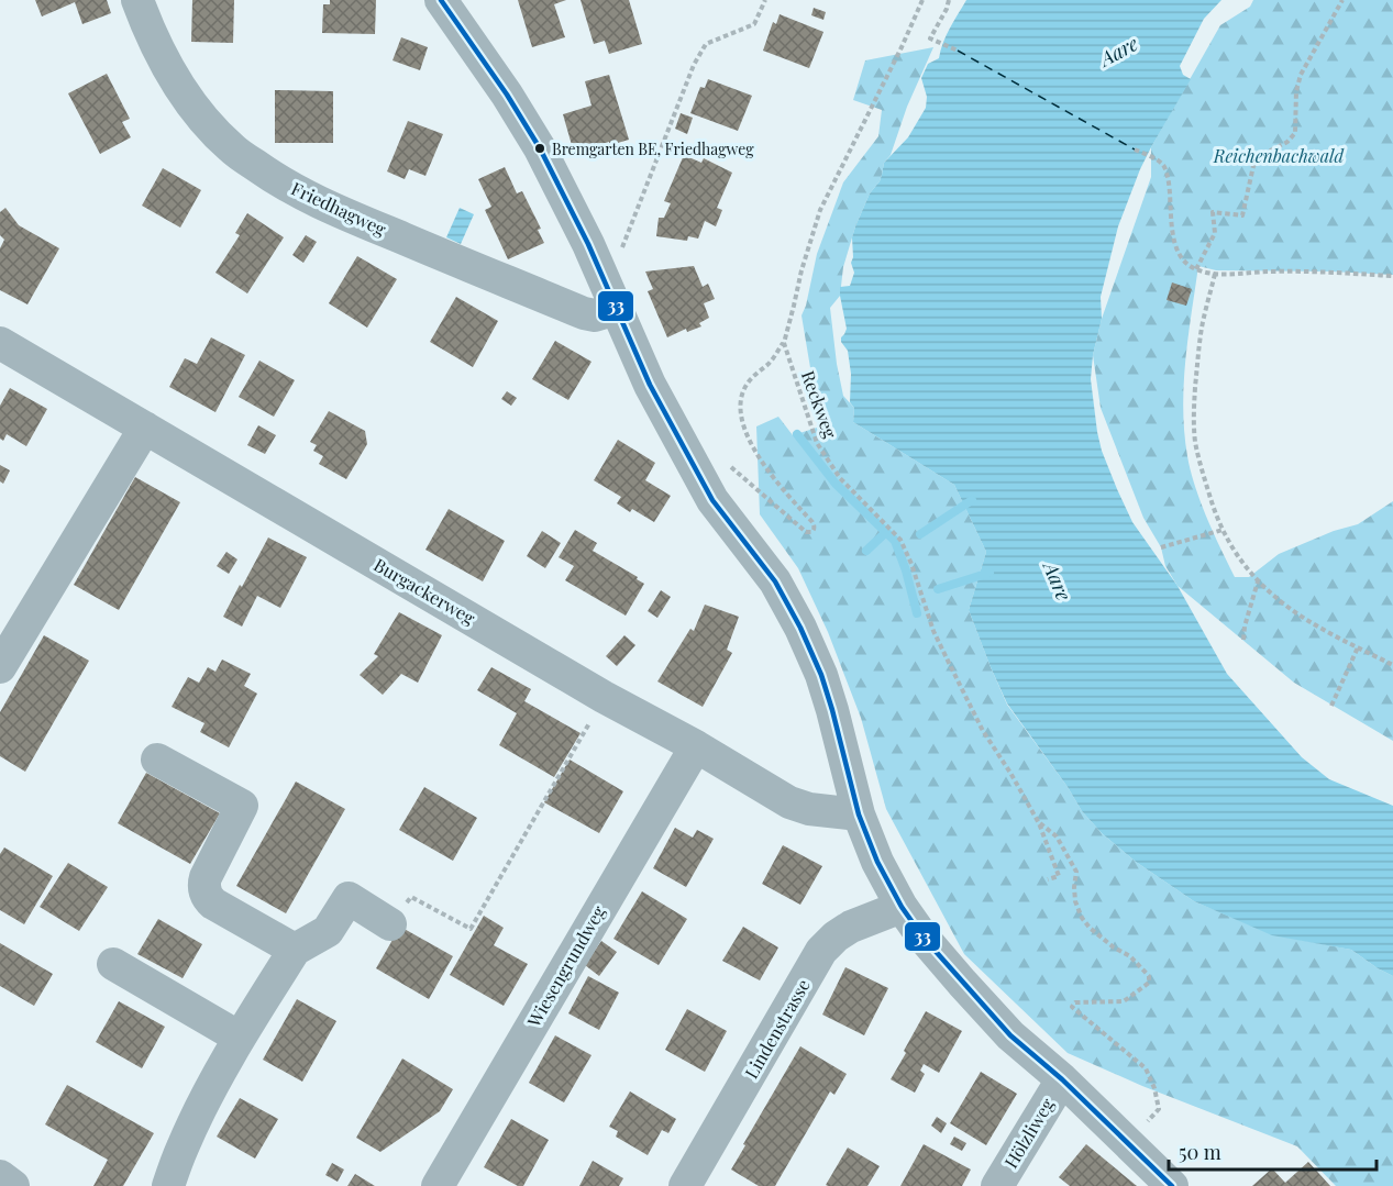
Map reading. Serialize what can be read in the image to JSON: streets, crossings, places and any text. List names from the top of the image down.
{
  "streets": {
    "street": [
      "Friedhagweg",
      "Burgackerweg",
      "Wiesengrundweg",
      "Lindenstrasse",
      "Hölzliweg"
    ],
    "path": ["Reckweg"]
  },
  "crossings": [
    ["Burgackerweg", "Wiesengrundweg"]
  ],
  "water": ["Aare"],
  "parks": ["Reichenbachwald"],
  "places": ["Bremgarten BE, Friedhagweg"],
  "lines": ["transit line 33"],
  "scale_bar": "50 m"
}
